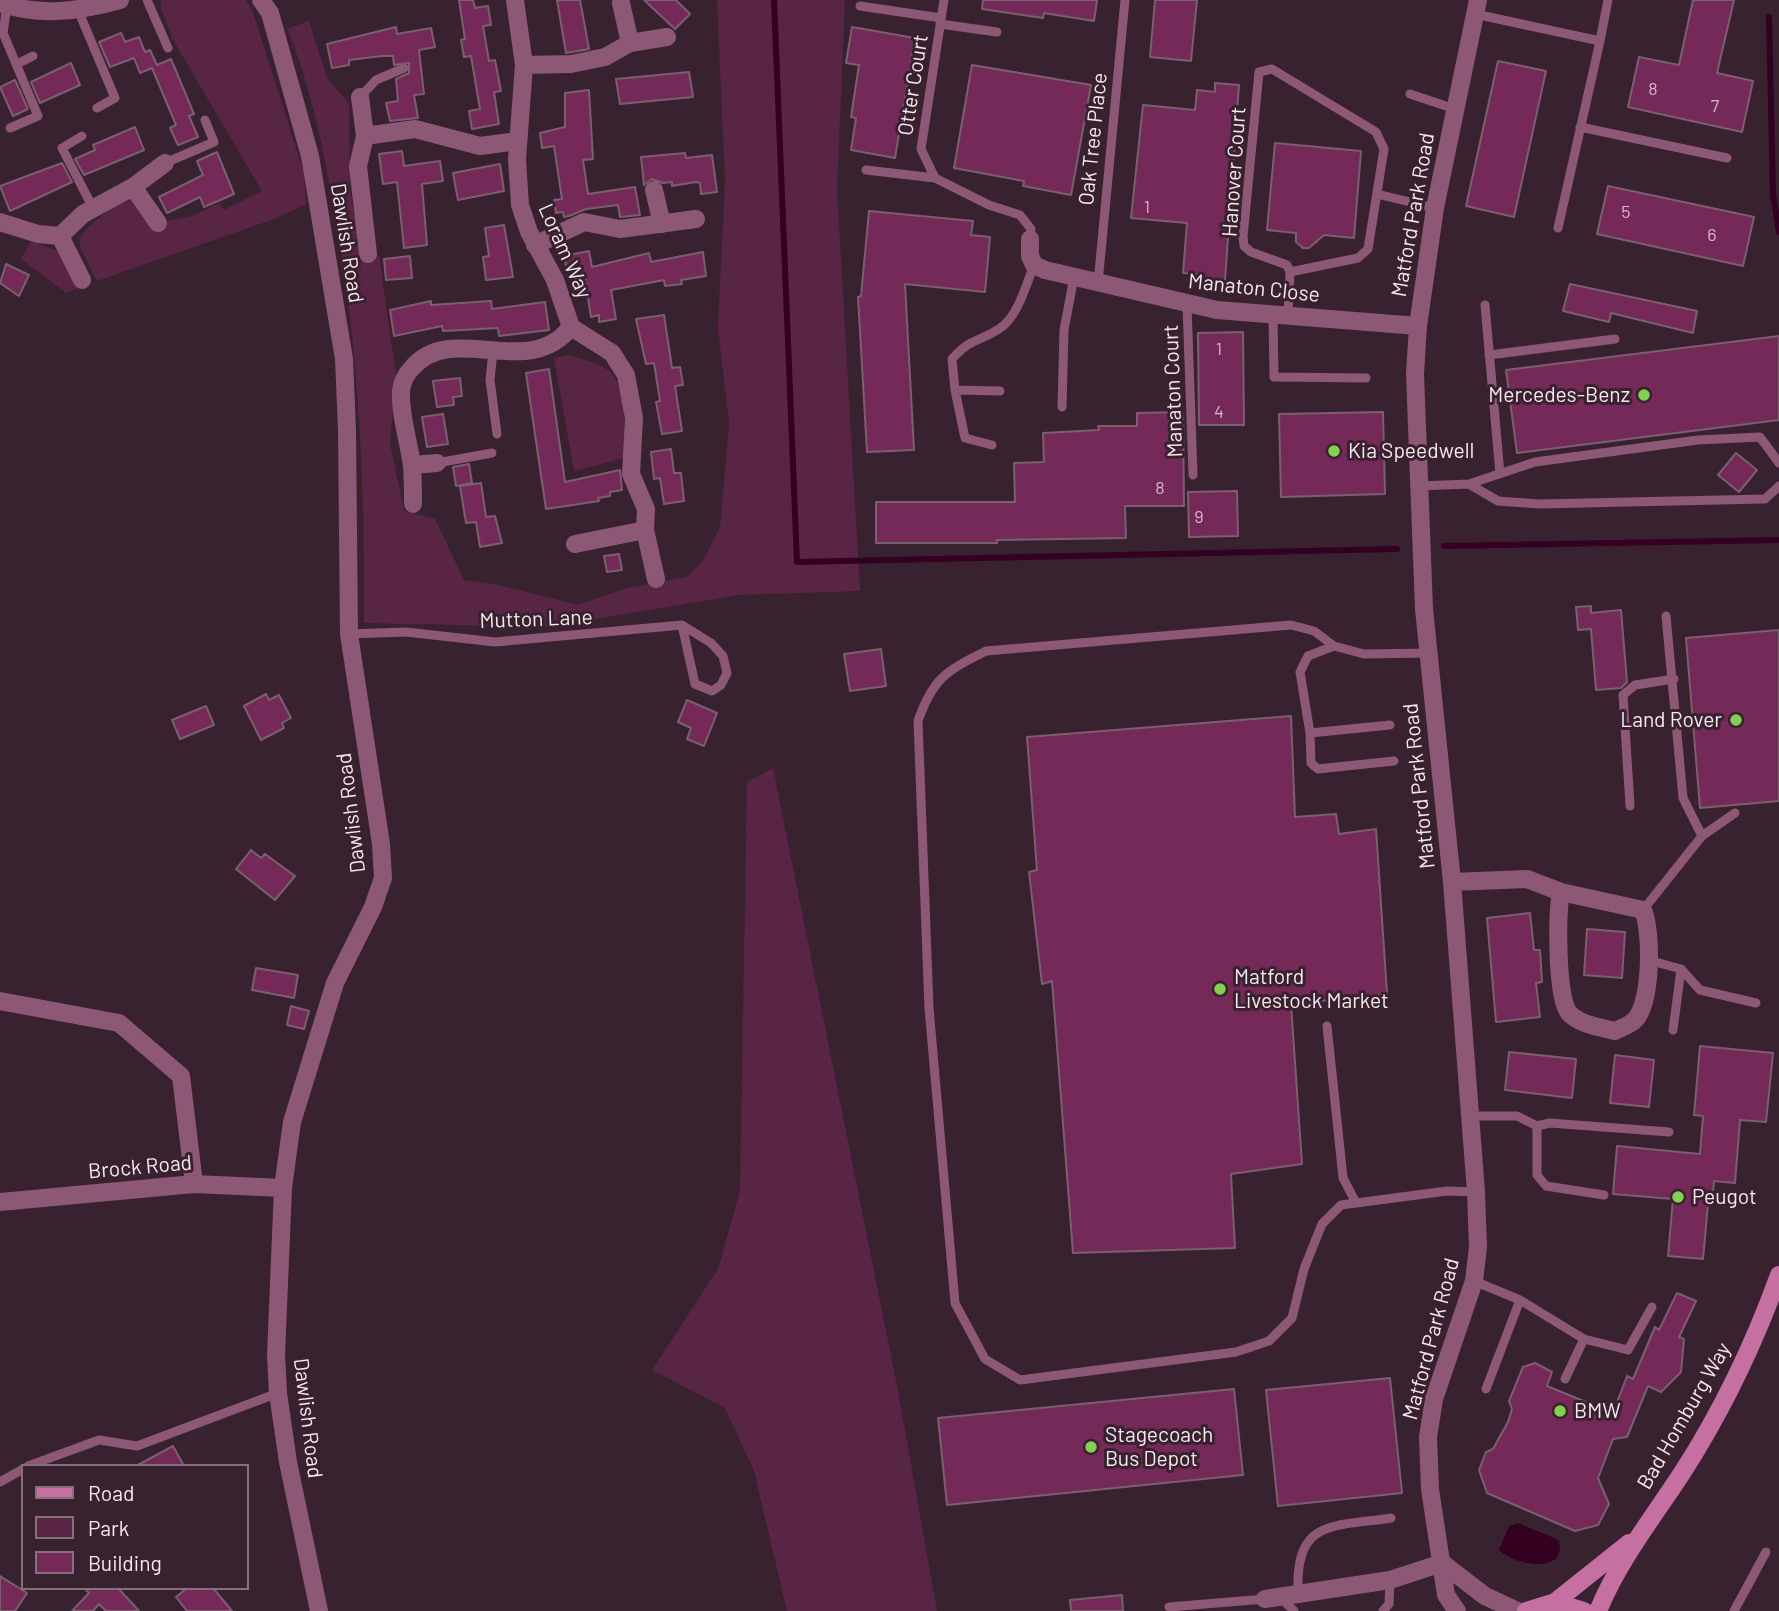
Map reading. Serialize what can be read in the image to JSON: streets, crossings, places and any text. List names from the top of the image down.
{
  "streets": {
    "main road": ["Bad Homburg Way"],
    "street": [
      "Matford Park Road",
      "Dawlish Road",
      "Loram Way",
      "Manaton Close",
      "Brock Road"
    ],
    "lane": [
      "Otter Court",
      "Oak Tree Place",
      "Hanover Court",
      "Manaton Court",
      "Mutton Lane"
    ]
  },
  "crossings": [
    ["Oak Tree Place", "Manaton Close"],
    ["Matford Park Road", "Manaton Close"],
    ["Dawlish Road", "Mutton Lane"],
    ["Dawlish Road", "Brock Road"],
    ["Manaton Close", "Manaton Court"]
  ],
  "places": [
    "Mercedes-Benz",
    "Kia Speedwell",
    "Land Rover",
    "Matford Livestock Market",
    "Peugot",
    "BMW",
    "Stagecoach Bus Depot"
  ],
  "house_numbers": [
    "8",
    "7",
    "1",
    "5",
    "6",
    "1",
    "4",
    "8",
    "9"
  ],
  "legend": ["Road", "Park", "Building"]
}
